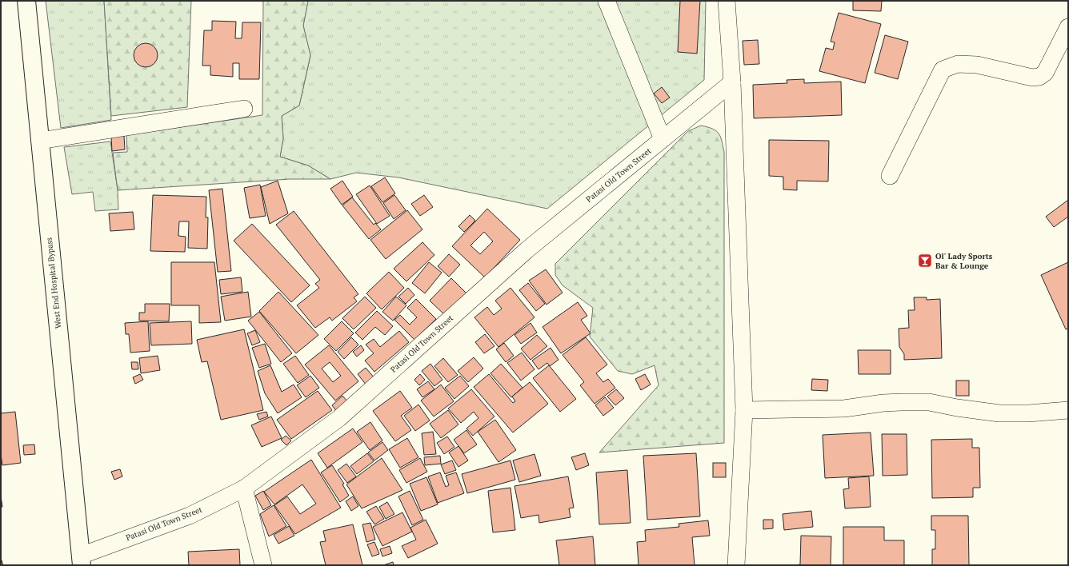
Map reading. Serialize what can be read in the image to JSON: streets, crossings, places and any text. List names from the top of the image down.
{
  "streets": {
    "highway": ["West End Hospital Bypass"],
    "street": ["Patasi Old Town Street"]
  },
  "crossings": [
    ["Patasi Old Town Street", "West End Hospital Bypass"]
  ],
  "places": {
    "bar": ["Ol' Lady Sports Bar & Lounge"]
  }
}
